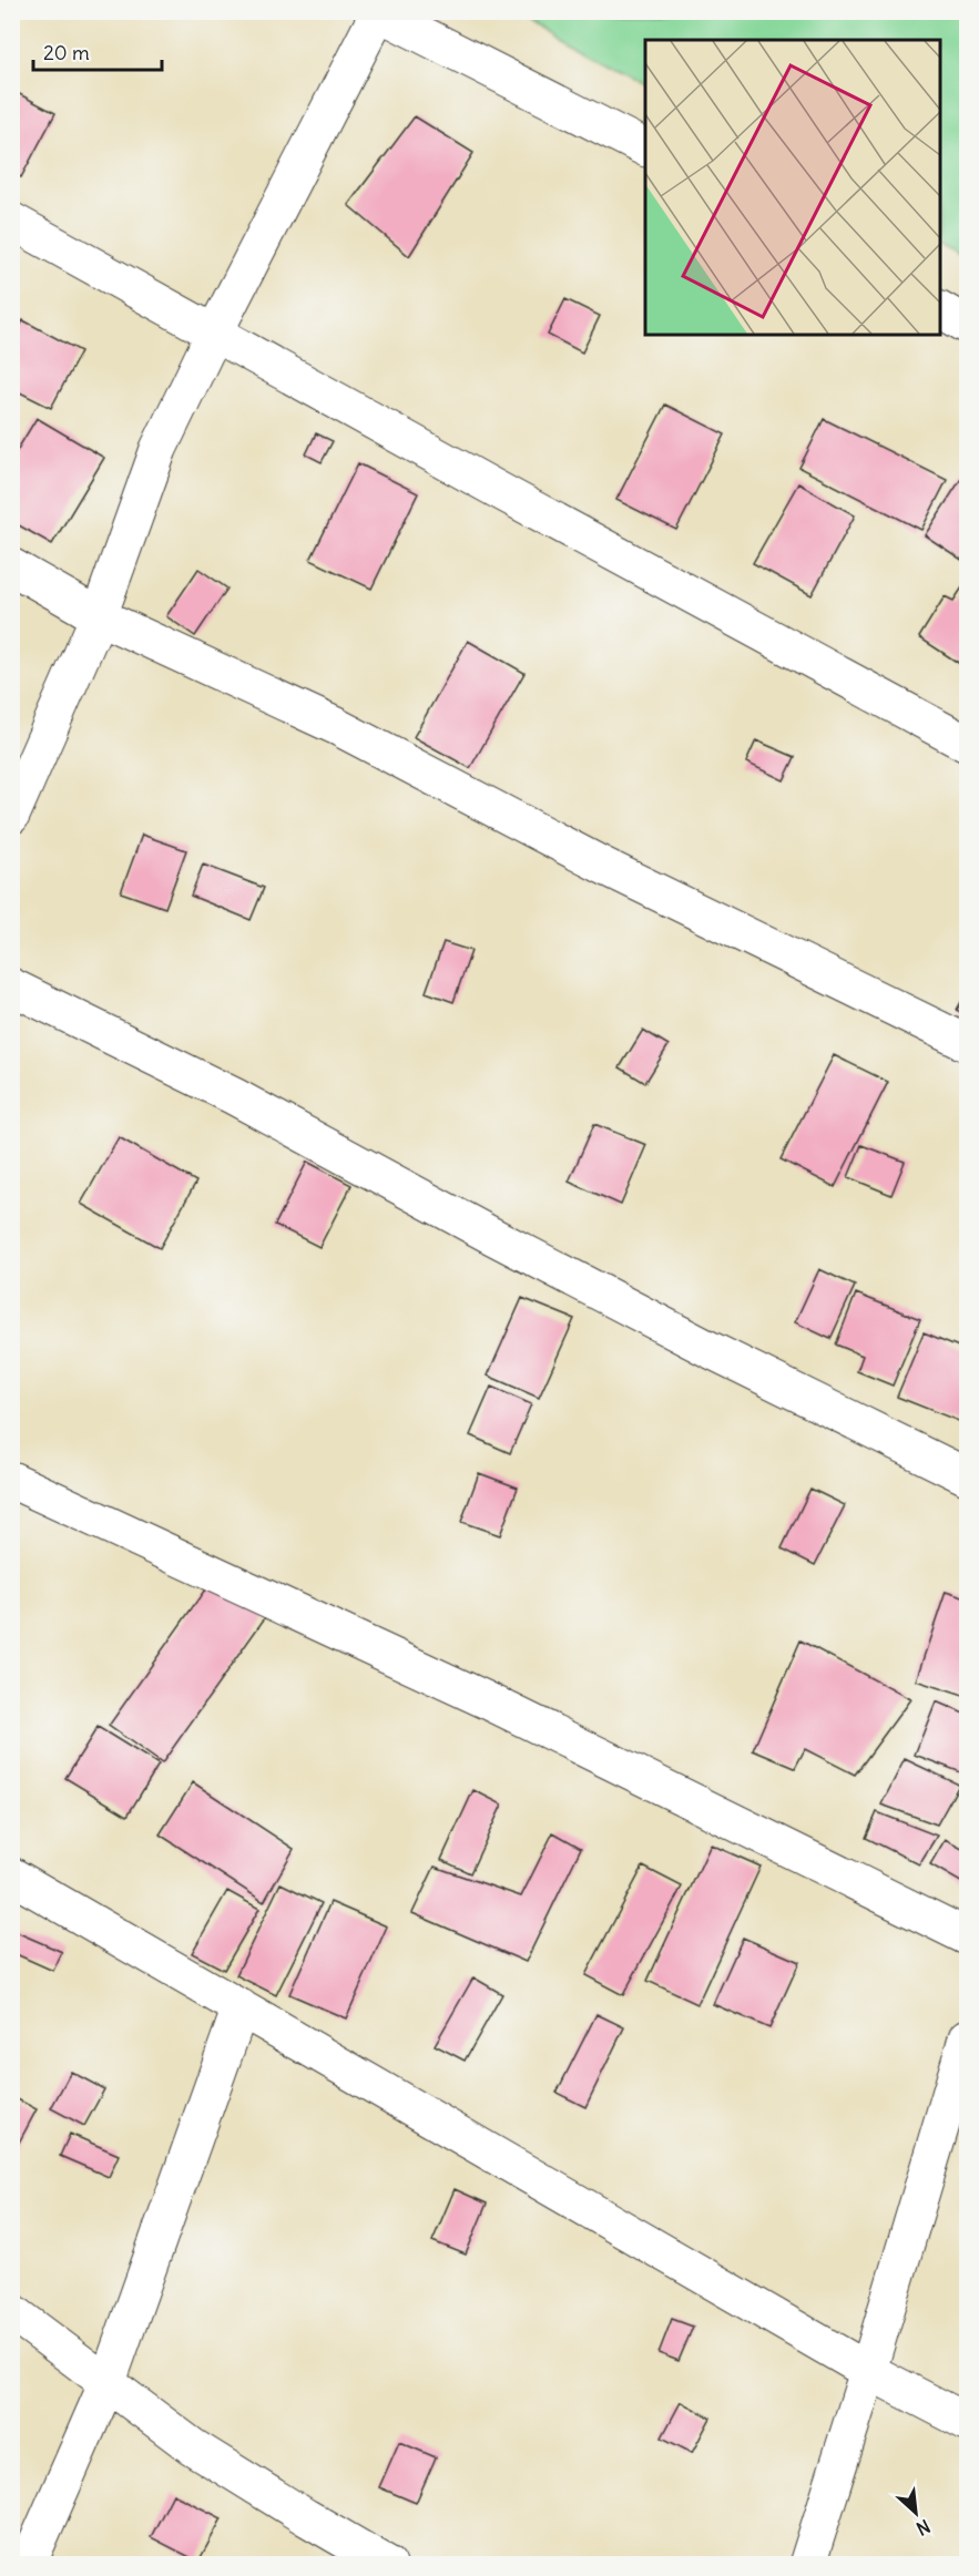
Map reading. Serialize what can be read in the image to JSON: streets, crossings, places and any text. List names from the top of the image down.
{
  "scale_bar": "20 m",
  "north": "bottom right"
}
